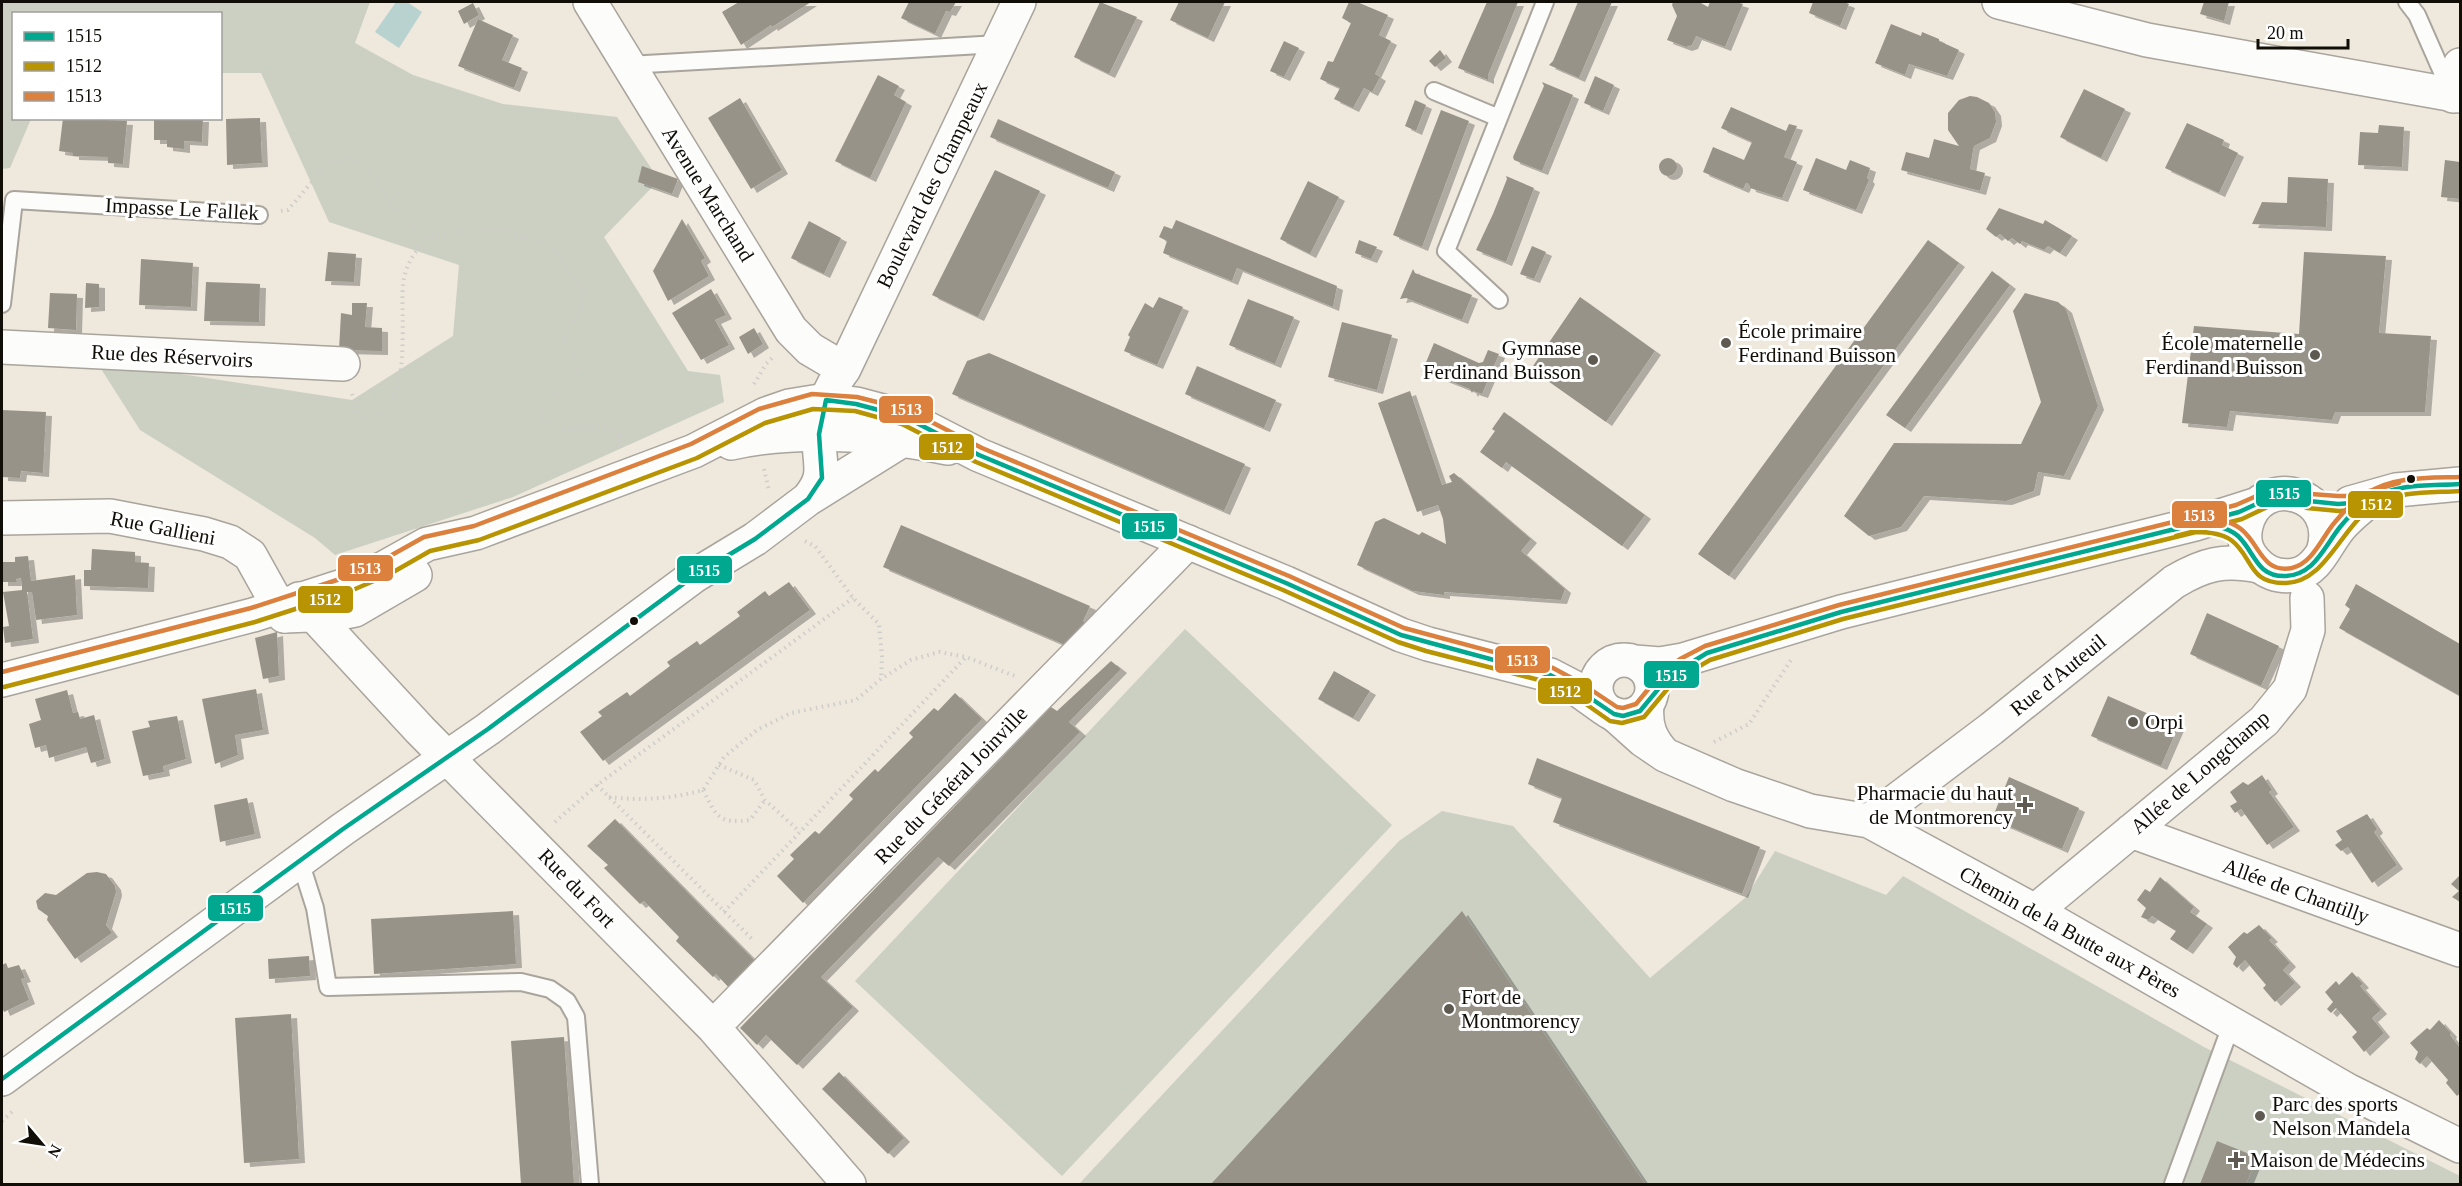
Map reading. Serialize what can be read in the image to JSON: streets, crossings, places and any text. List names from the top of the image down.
{
  "streets": {
    "street": [
      "Boulevard des Champeaux",
      "Avenue Marchand",
      "Rue des Réservoirs",
      "Rue Gallieni",
      "Rue d'Auteuil",
      "Allée de Longchamp",
      "Rue du Général Joinville",
      "Rue du Fort",
      "Allée de Chantilly",
      "Chemin de la Butte aux Pères"
    ],
    "lane": ["Impasse Le Fallek"]
  },
  "crossings": [
    ["Boulevard des Champeaux", "Avenue Marchand"],
    ["Rue Gallieni", "Rue du Fort"],
    ["Rue d'Auteuil", "Allée de Longchamp"],
    ["Rue d'Auteuil", "Chemin de la Butte aux Pères"],
    ["Allée de Longchamp", "Allée de Chantilly"],
    ["Allée de Longchamp", "Chemin de la Butte aux Pères"],
    ["Rue du Général Joinville", "Rue du Fort"]
  ],
  "places": {
    "other": [
      "École primaire Ferdinand Buisson",
      "École maternelle Ferdinand Buisson",
      "Gymnase Ferdinand Buisson",
      "Orpi",
      "Fort de Montmorency",
      "Parc des sports Nelson Mandela"
    ],
    "health": ["Pharmacie du haut de Montmorency", "Maison de Médecins"]
  },
  "lines": ["transit line 1513", "transit line 1515", "transit line 1512"],
  "legend": ["1515", "1512", "1513"],
  "scale_bar": "20 m",
  "north": "bottom right"
}
